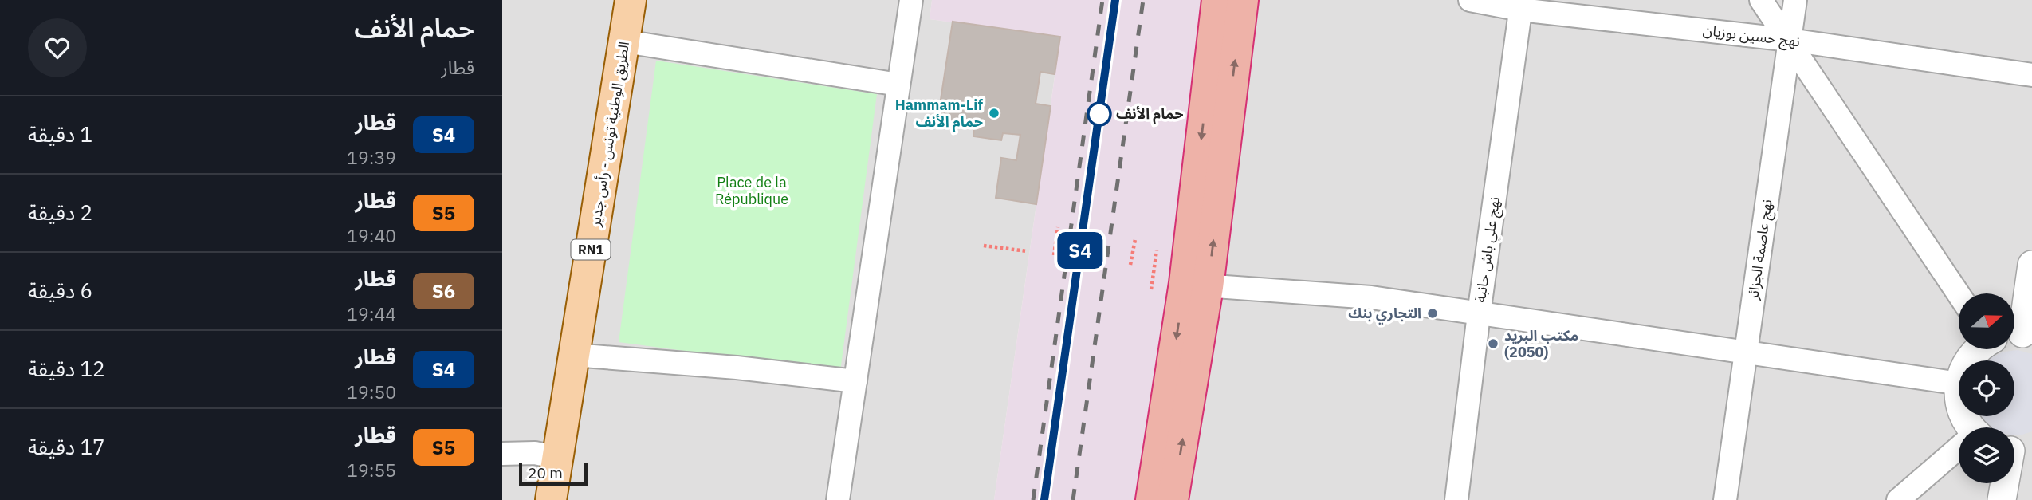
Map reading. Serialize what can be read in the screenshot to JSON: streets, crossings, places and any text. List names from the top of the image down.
{
  "streets": {
    "main road": ["الطريق الوطنية تونس - رأس جدير", "RN1"],
    "street": ["نهج حسين بوزيان", "نهج علي باش حانبة", "نهج عاصمة الجزائر"]
  },
  "crossings": [
    ["نهج حسين بوزيان", "نهج علي باش حانبة"],
    ["نهج حسين بوزيان", "نهج عاصمة الجزائر"]
  ],
  "parks": ["Place de la République"],
  "places": [
    "Hammam-Lif حمام الأنف",
    "حمام الأنف",
    "التجاري بنك",
    "مكتب البريد (2050)"
  ],
  "scale_bar": "20 m",
  "north": "right",
  "page": {
    "on_map": "S4",
    "heading": ["حمام الأنف", "قطار"],
    "list": [
      {
        "mark": "S4",
        "name": "قطار",
        "note": "19:39",
        "value": "1 دقيقة"
      },
      {
        "mark": "S5",
        "name": "قطار",
        "note": "19:40",
        "value": "2 دقيقة"
      },
      {
        "mark": "S6",
        "name": "قطار",
        "note": "19:44",
        "value": "6 دقيقة"
      },
      {
        "mark": "S4",
        "name": "قطار",
        "note": "19:50",
        "value": "12 دقيقة"
      },
      {
        "mark": "S5",
        "name": "قطار",
        "note": "19:55",
        "value": "17 دقيقة"
      }
    ],
    "scale": "20 m"
  }
}
